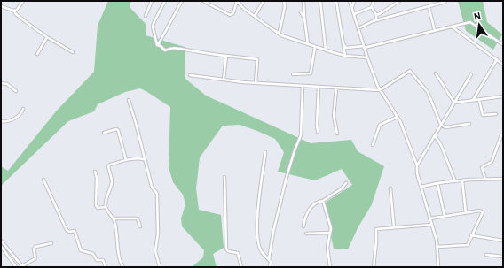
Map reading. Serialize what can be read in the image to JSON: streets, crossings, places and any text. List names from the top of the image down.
{
  "north": "top"
}
